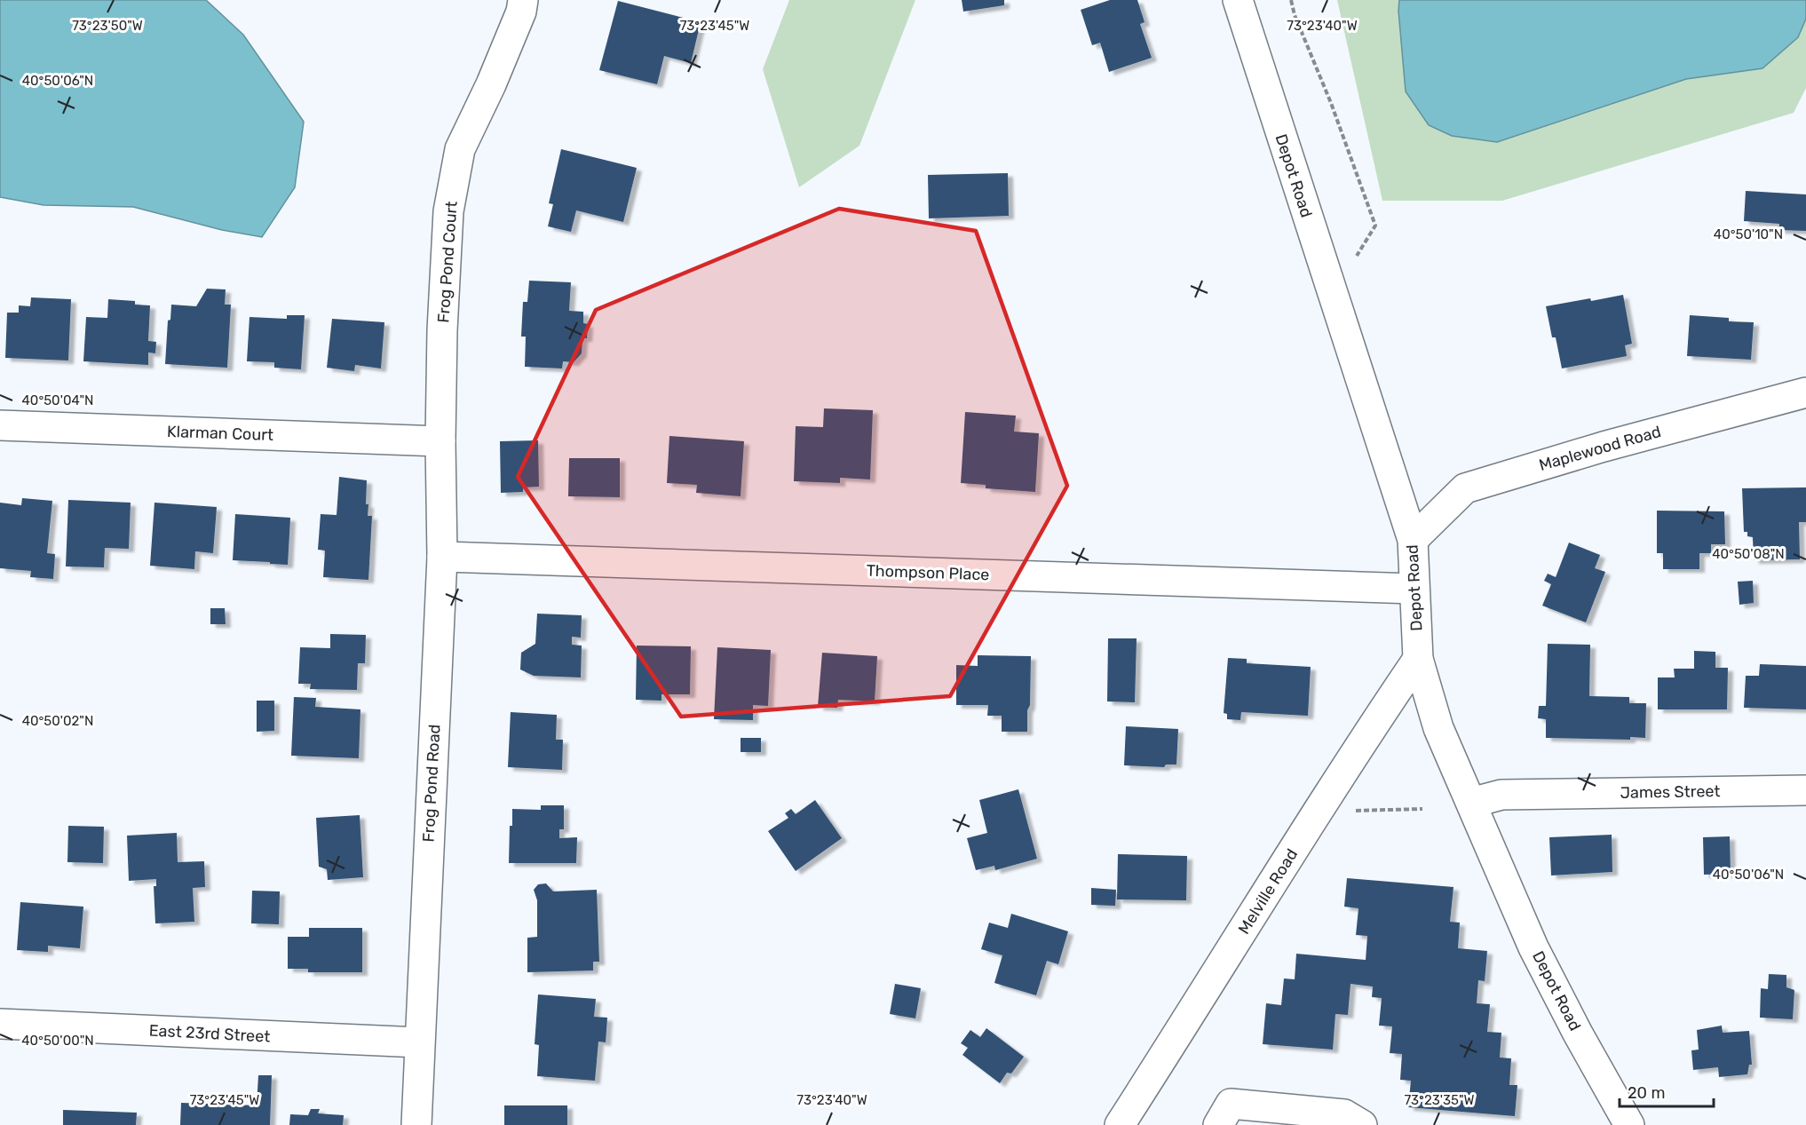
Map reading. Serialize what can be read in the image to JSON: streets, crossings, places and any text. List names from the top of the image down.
{
  "streets": {
    "street": [
      "Depot Road",
      "Frog Pond Court",
      "Klarman Court",
      "Maplewood Road",
      "Thompson Place",
      "Frog Pond Road",
      "James Street",
      "Melville Road",
      "East 23rd Street"
    ]
  },
  "crossings": [
    ["Depot Road", "Maplewood Road"],
    ["Depot Road", "Thompson Place"],
    ["Depot Road", "James Street"],
    ["Depot Road", "Melville Road"],
    ["Frog Pond Court", "Klarman Court"],
    ["Frog Pond Court", "Frog Pond Road"],
    ["Klarman Court", "Frog Pond Road"],
    ["Thompson Place", "Frog Pond Road"],
    ["Frog Pond Road", "East 23rd Street"]
  ],
  "scale_bar": "20 m",
  "coordinates": [
    "73°23'45\"W",
    "73°23'50\"W",
    "73°23'40\"W",
    "40°50'06\"N",
    "40°50'10\"N",
    "40°50'04\"N",
    "40°50'08\"N",
    "40°50'02\"N",
    "40°50'00\"N",
    "73°23'35\"W"
  ]
}
